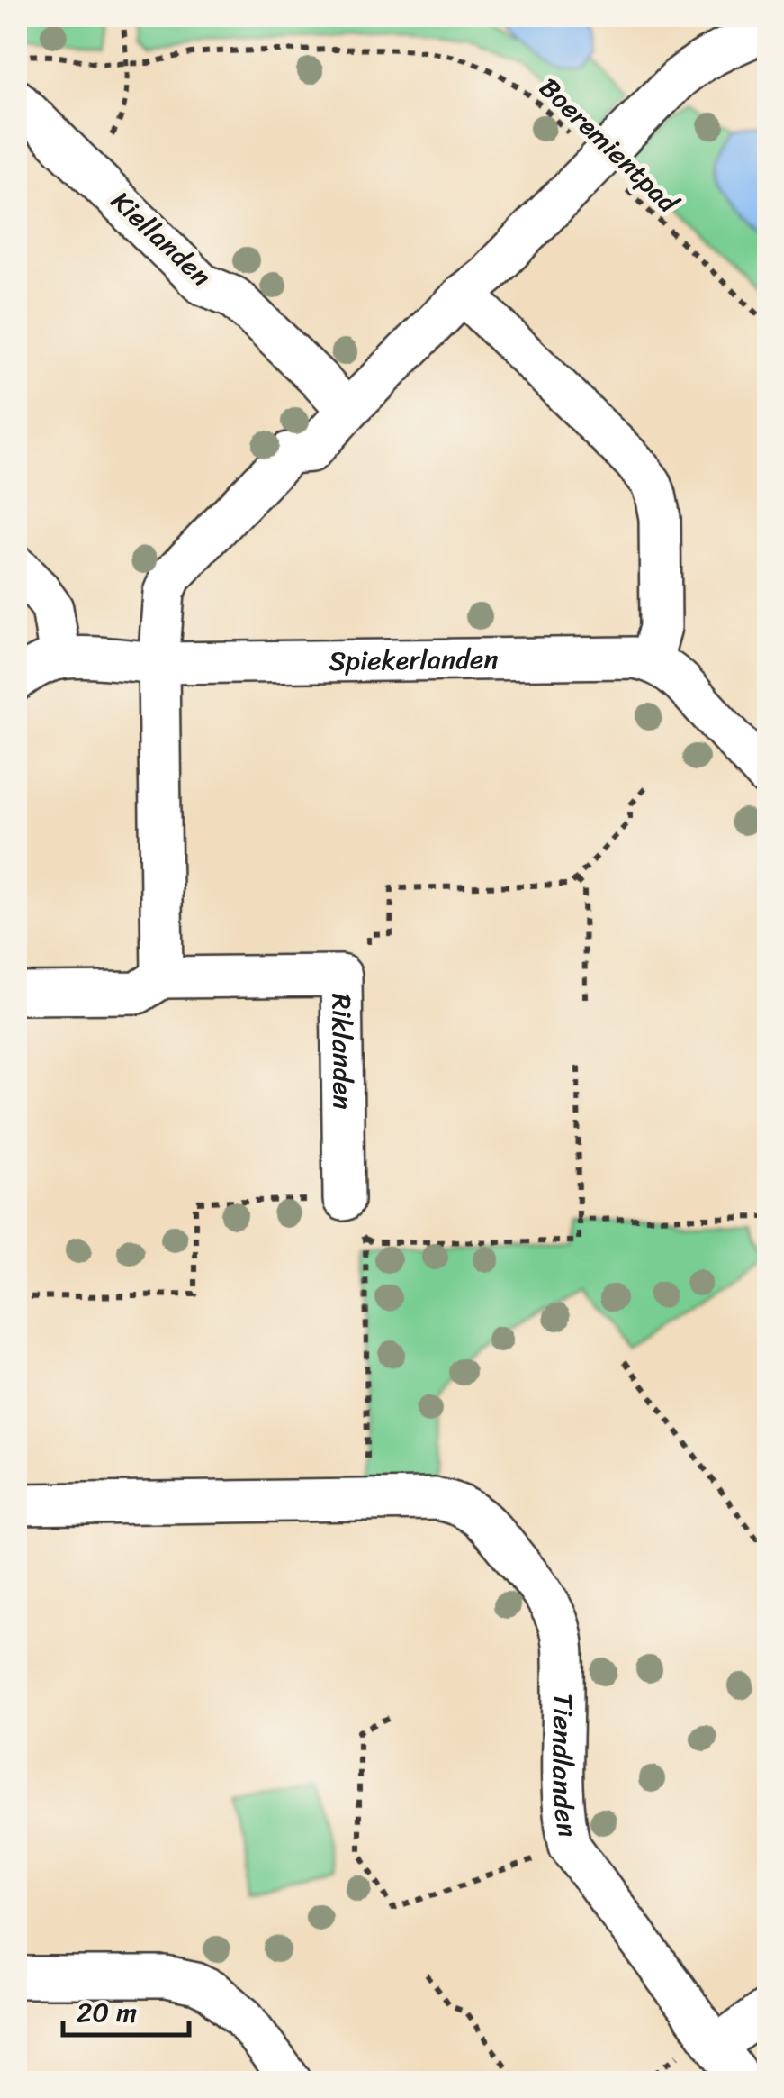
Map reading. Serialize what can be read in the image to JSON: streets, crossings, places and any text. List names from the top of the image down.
{
  "streets": {
    "street": [
      "Kiellanden",
      "Spiekerlanden",
      "Riklanden",
      "Tiendlanden"
    ],
    "path": ["Boeremientpad"]
  },
  "scale_bar": "20 m"
}
